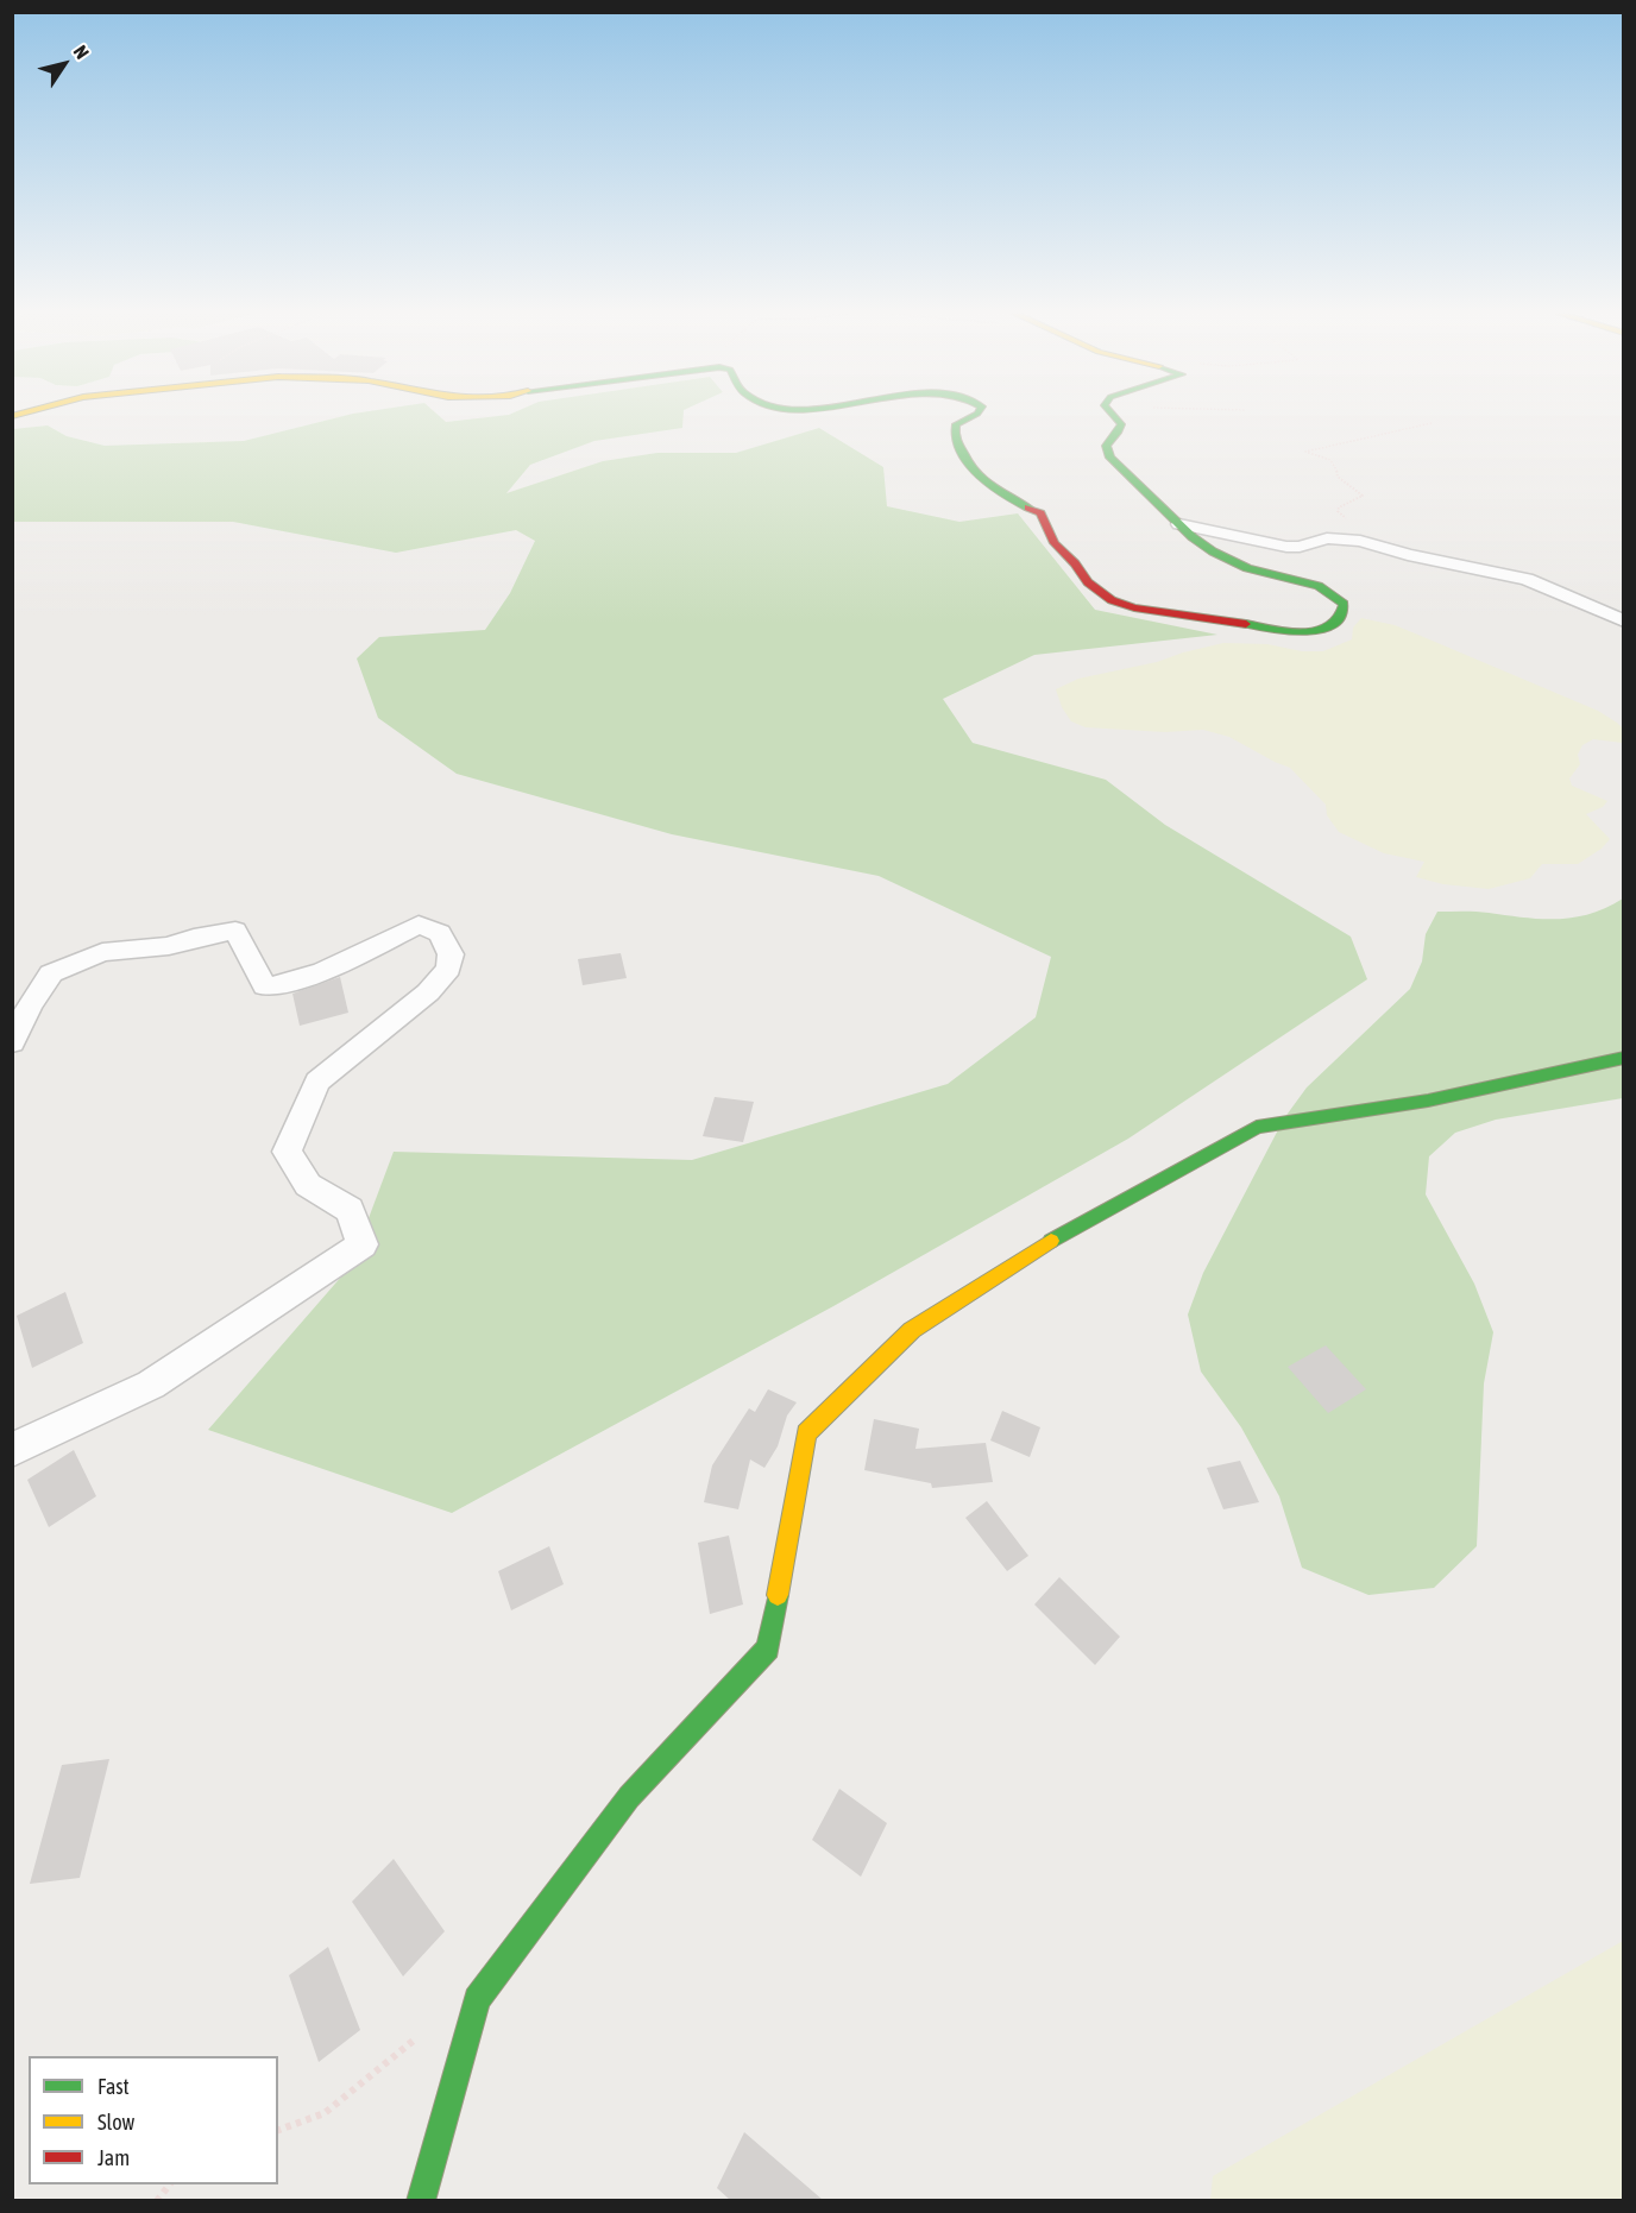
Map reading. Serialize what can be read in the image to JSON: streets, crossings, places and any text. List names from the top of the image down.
{
  "legend": ["Fast", "Slow", "Jam"],
  "north": "top right"
}
